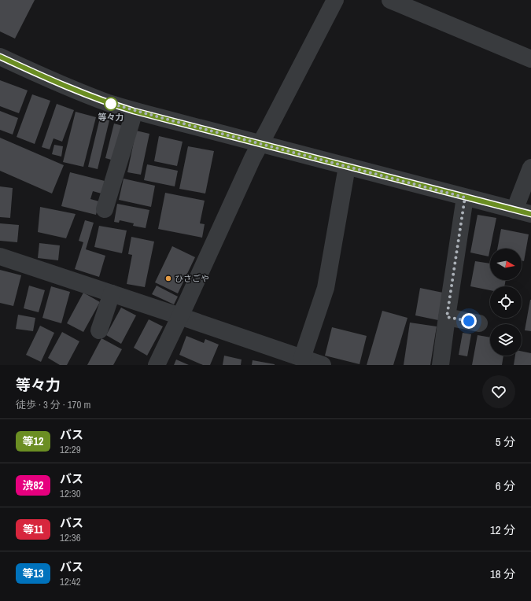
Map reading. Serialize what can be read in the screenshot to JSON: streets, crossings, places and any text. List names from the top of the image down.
{
  "places": ["等々力", "ひさごや"],
  "lines": ["bus line 等12"],
  "north": "right",
  "page": {
    "heading": ["等々力", "徒歩 · 3 分 · 170 m"],
    "list": [
      {
        "mark": "等12",
        "name": "バス",
        "note": "12:29",
        "value": "5 分"
      },
      {
        "mark": "渋82",
        "name": "バス",
        "note": "12:30",
        "value": "6 分"
      },
      {
        "mark": "等11",
        "name": "バス",
        "note": "12:36",
        "value": "12 分"
      },
      {
        "mark": "等13",
        "name": "バス",
        "note": "12:42",
        "value": "18 分"
      }
    ]
  }
}
